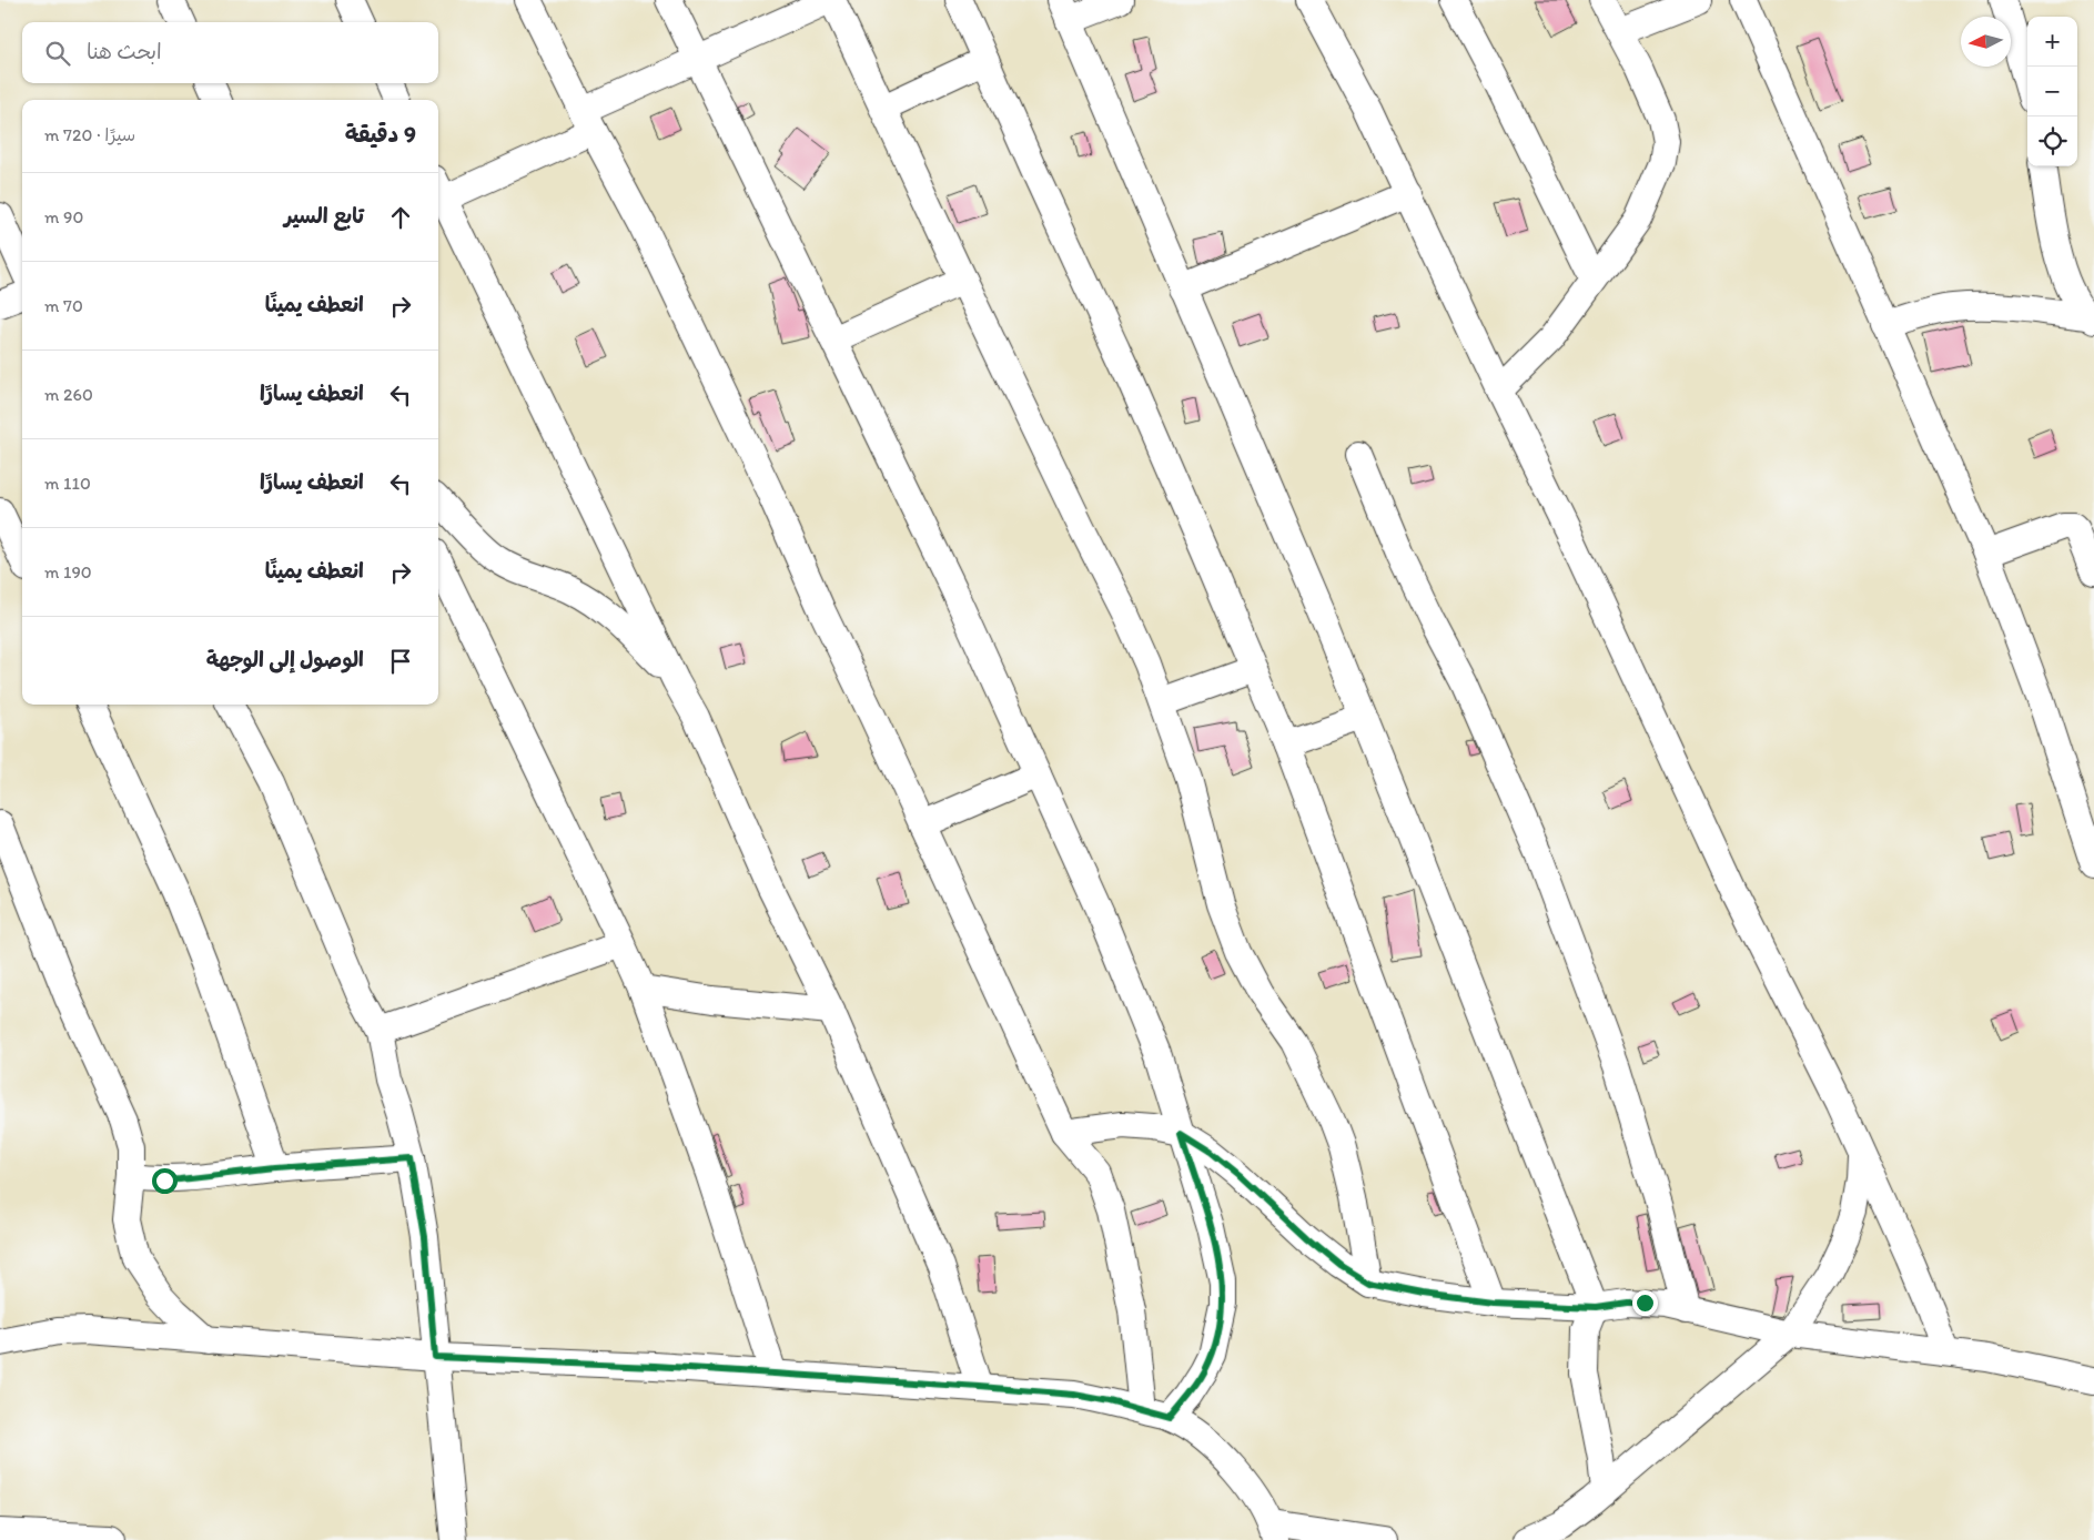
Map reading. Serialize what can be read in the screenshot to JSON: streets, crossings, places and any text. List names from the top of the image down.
{
  "north": "left",
  "page": {
    "map_buttons": ["+", "−"],
    "search": "ابحث هنا",
    "heading": ["9 دقيقة", "سيرًا · 720 m"],
    "list": [
      ["تابع السير", "90 m"],
      ["انعطف يمينًا", "70 m"],
      ["انعطف يسارًا", "260 m"],
      ["انعطف يسارًا", "110 m"],
      ["انعطف يمينًا", "190 m"],
      "الوصول إلى الوجهة"
    ]
  }
}
